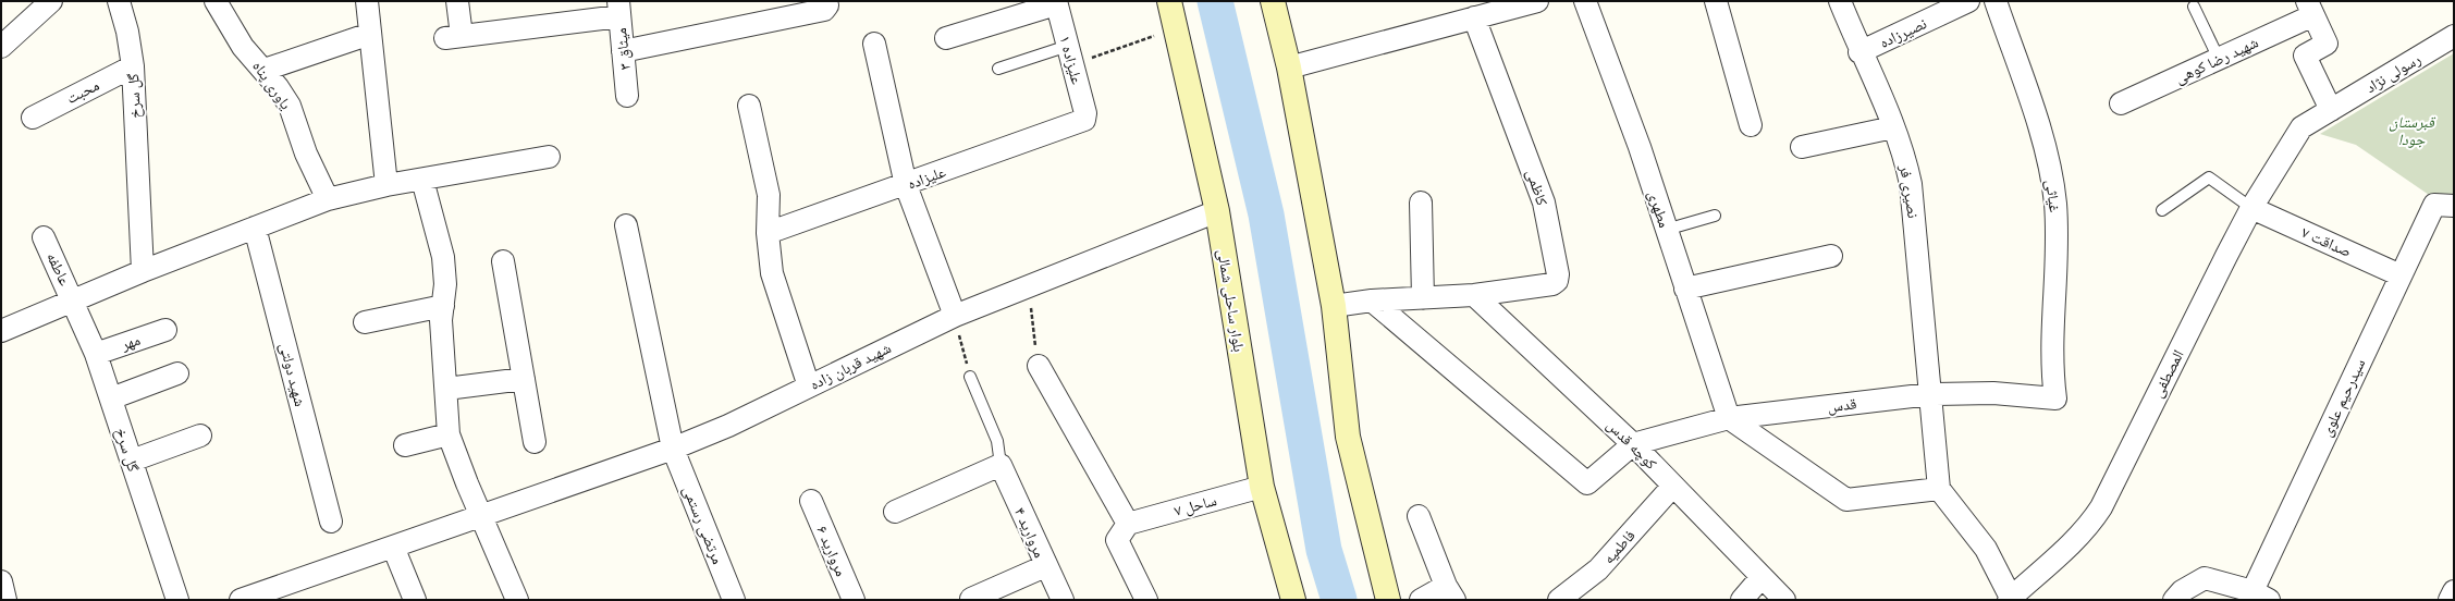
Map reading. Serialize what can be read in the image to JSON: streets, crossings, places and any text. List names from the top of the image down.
{
  "streets": {
    "main road": ["بلوار ساحلی شمالی"],
    "street": [
      "نصیرزاده",
      "میثاق ۳",
      "علیزاده ۱",
      "شهید رضا کوهی",
      "رسولی نژاد",
      "یاوری پناه",
      "محبت",
      "گل سرخ",
      "علیزاده",
      "کاظمی",
      "نصیری فر",
      "غیاثی",
      "مطهری",
      "صداقت ۷",
      "عاطفه",
      "مهر",
      "شهید قربان زاده",
      "المصطفی",
      "شهید دولتی",
      "سیدرحیم علوی",
      "قدس",
      "کوچه قدس",
      "ساحل ۷",
      "مرتضی رستمی",
      "مروارید ۴",
      "فاطمیه",
      "مروارید ۶"
    ]
  },
  "crossings": [
    ["نصیرزاده", "نصیری فر"],
    ["علیزاده ۱", "علیزاده"],
    ["رسولی نژاد", "المصطفی"],
    ["محبت", "گل سرخ"],
    ["گل سرخ", "عاطفه"],
    ["گل سرخ", "مهر"],
    ["کاظمی", "کوچه قدس"],
    ["نصیری فر", "قدس"],
    ["غیاثی", "قدس"],
    ["مطهری", "قدس"],
    ["صداقت ۷", "المصطفی"],
    ["صداقت ۷", "سیدرحیم علوی"],
    ["بلوار ساحلی شمالی", "شهید قربان زاده"],
    ["بلوار ساحلی شمالی", "ساحل ۷"],
    ["شهید قربان زاده", "مرتضی رستمی"],
    ["قدس", "کوچه قدس"],
    ["کوچه قدس", "فاطمیه"]
  ],
  "parks": ["قبرستان جودا"]
}
